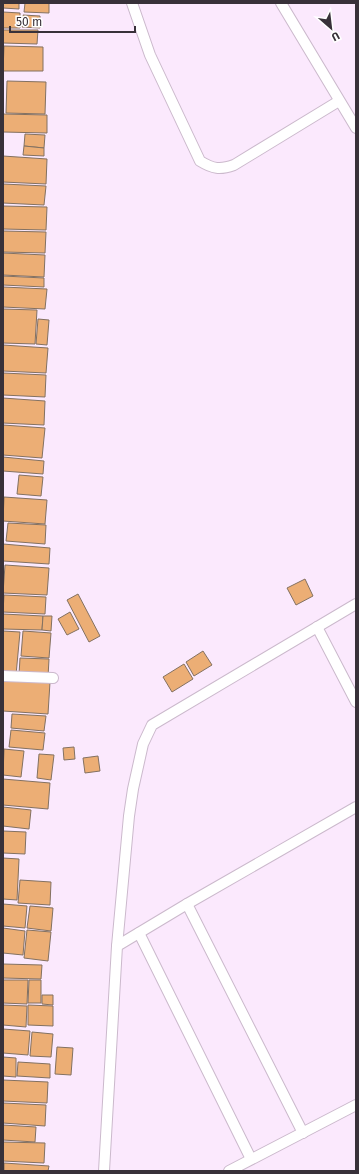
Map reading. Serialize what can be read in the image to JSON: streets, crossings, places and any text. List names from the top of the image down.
{
  "scale_bar": "50 m",
  "north": "bottom right"
}
